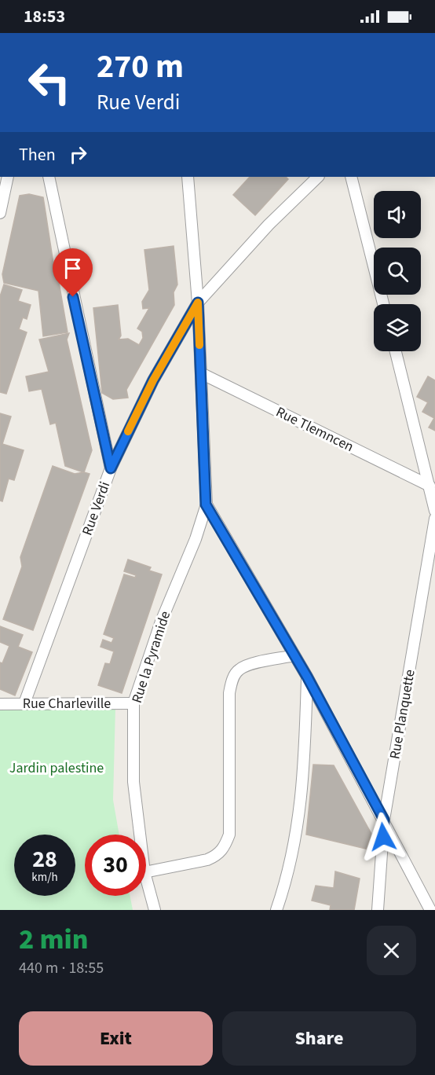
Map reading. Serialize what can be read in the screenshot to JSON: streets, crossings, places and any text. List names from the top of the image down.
{
  "streets": {
    "street": [
      "Rue Tlemncen",
      "Rue Verdi",
      "Rue la Pyramide",
      "Rue Charleville",
      "Rue Planquette"
    ]
  },
  "crossings": [
    ["Rue Verdi", "Rue Charleville"],
    ["Rue la Pyramide", "Rue Charleville"]
  ],
  "parks": ["Jardin palestine"],
  "page": {
    "status": "18:53",
    "turn": ["270 m", "Rue Verdi"],
    "then": "Then",
    "speed": "28 km/h",
    "limit": "30",
    "heading": ["2 min", "440 m · 18:55"],
    "buttons": ["Exit", "Share"]
  }
}
